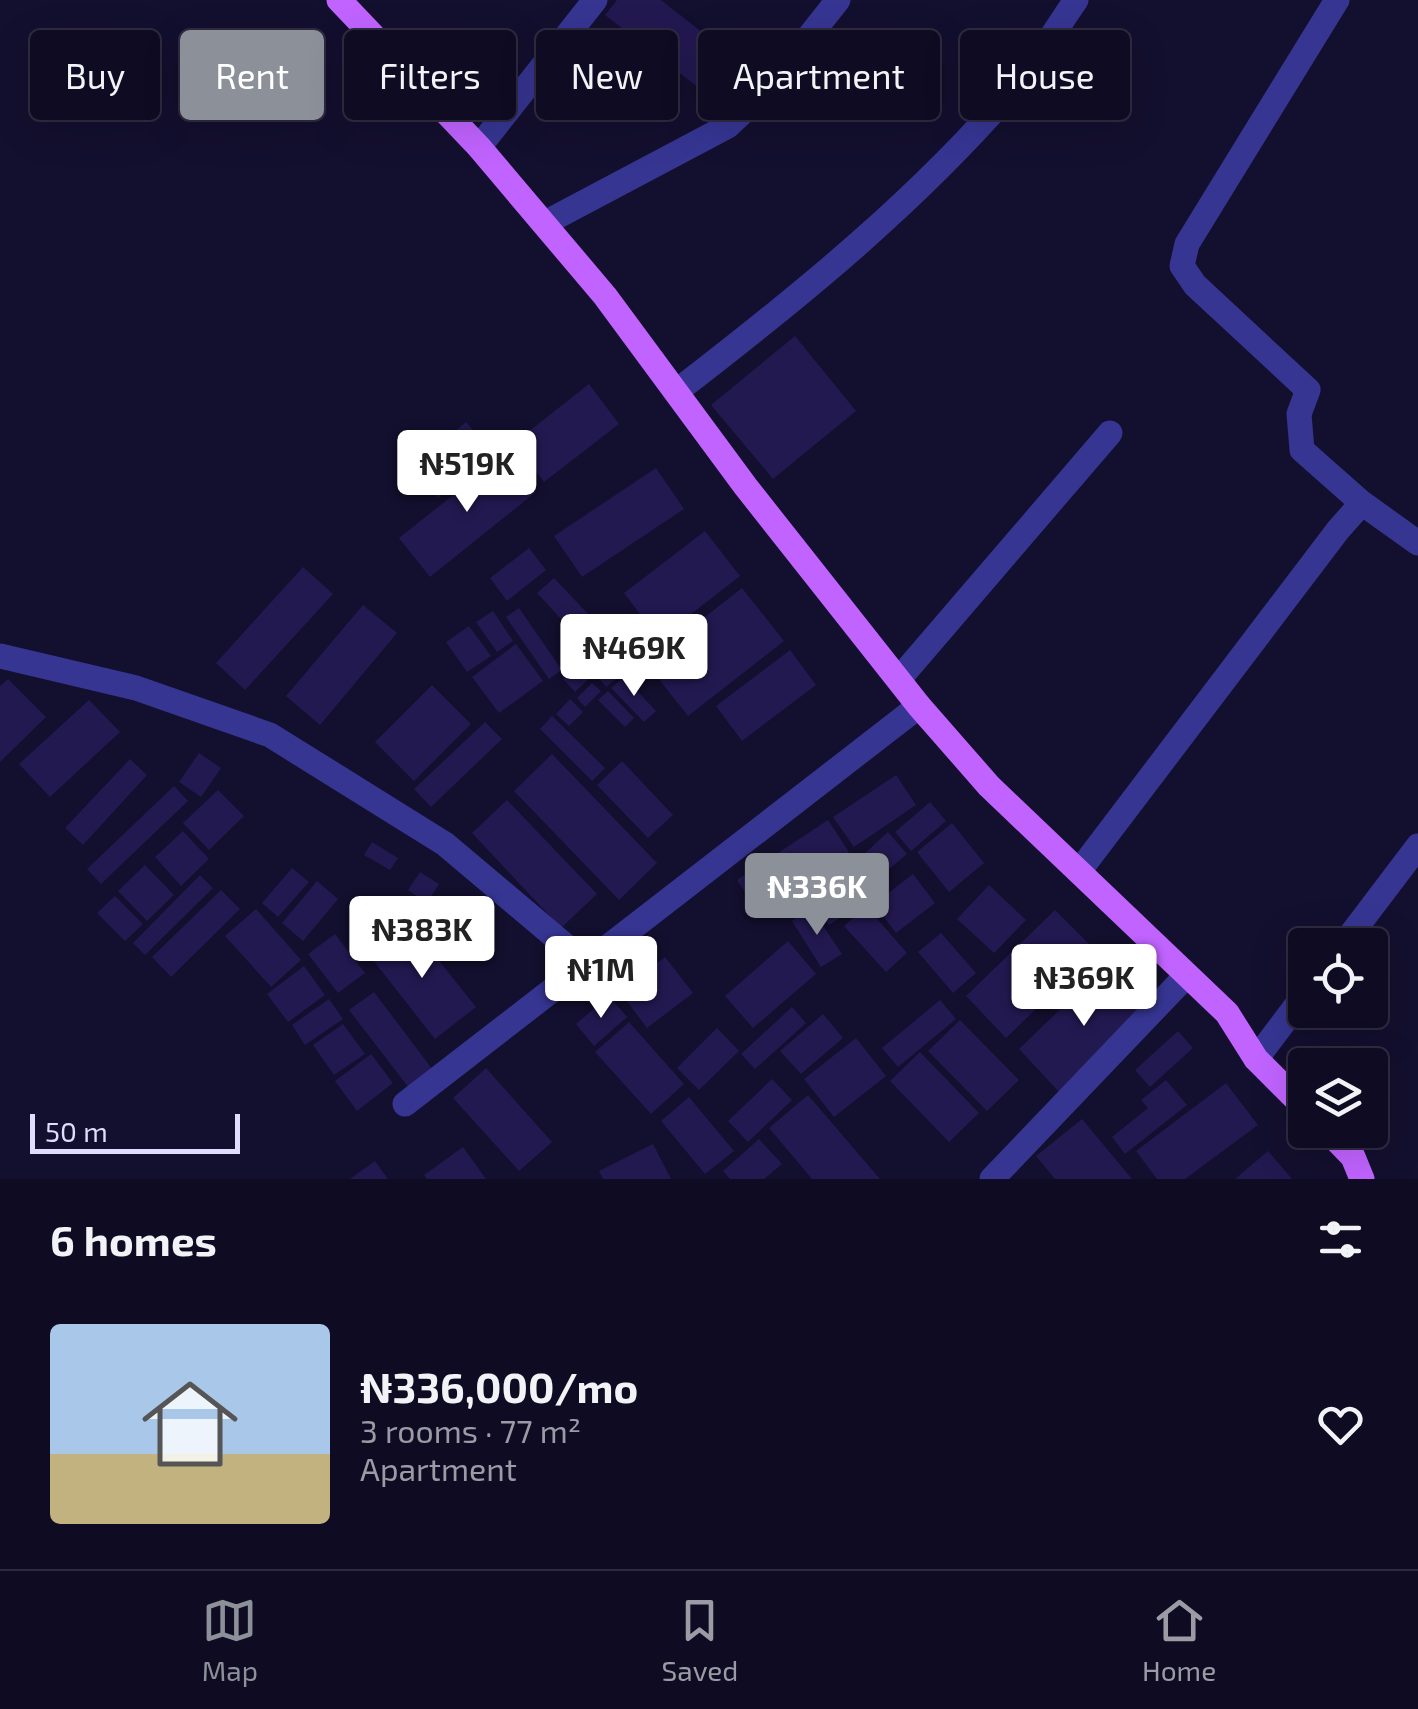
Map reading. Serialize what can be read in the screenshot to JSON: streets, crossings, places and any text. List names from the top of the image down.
{
  "scale_bar": "50 m",
  "page": {
    "chip": [
      "Buy",
      "Rent",
      "Filters",
      "New",
      "Apartment",
      "House"
    ],
    "price": [
      "₦519K",
      "₦469K",
      "₦336K",
      "₦383K",
      "₦1M",
      "₦369K"
    ],
    "scale": "50 m",
    "heading": "6 homes",
    "list": [
      {
        "name": "₦336,000/mo",
        "note": "3 rooms · 77 m² · Apartment"
      }
    ],
    "tabs": ["Map", "Saved", "Home"]
  }
}
